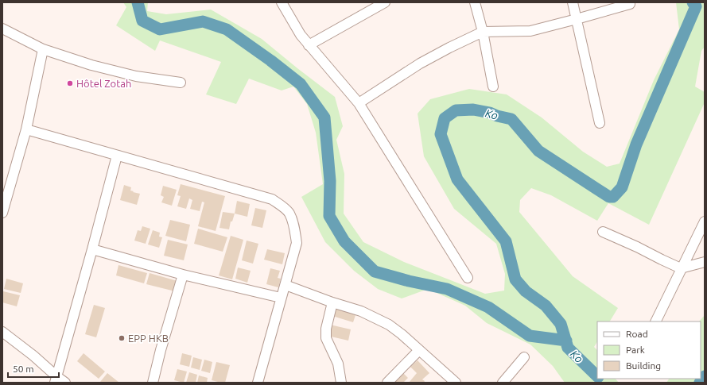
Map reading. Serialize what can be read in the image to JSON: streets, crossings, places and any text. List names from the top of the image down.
{
  "water": ["Ko"],
  "places": ["Hôtel Zotah", "EPP HKB"],
  "legend": ["Road", "Park", "Building"],
  "scale_bar": "50 m"
}
